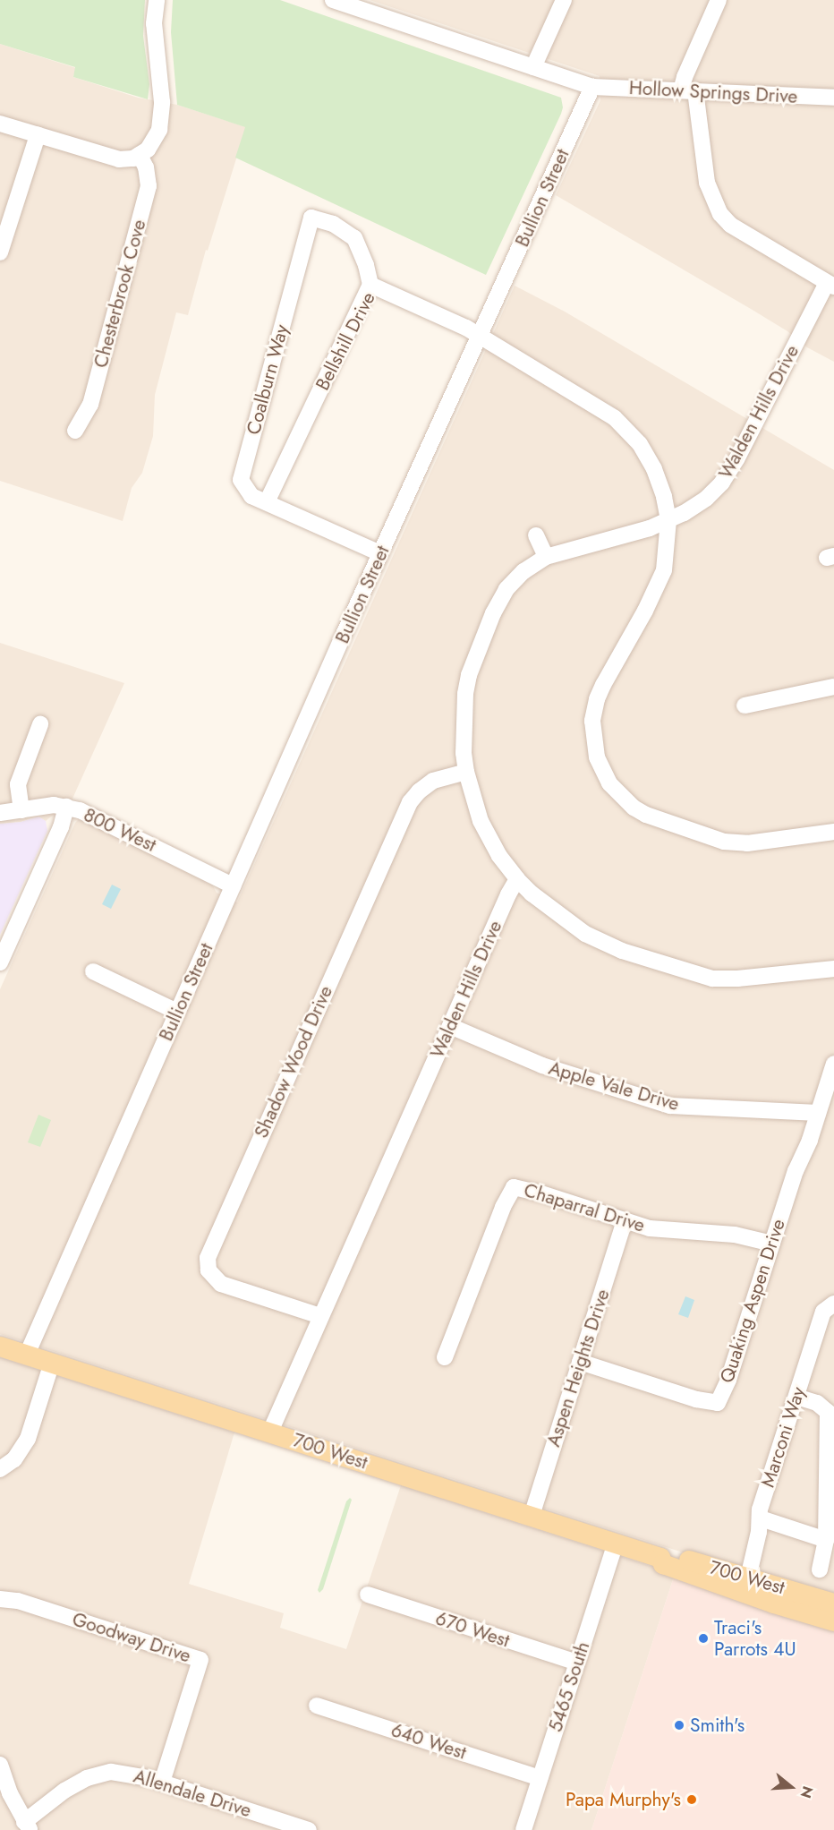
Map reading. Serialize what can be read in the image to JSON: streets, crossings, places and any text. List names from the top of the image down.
{
  "streets": {
    "main road": ["700 West"],
    "street": [
      "Hollow Springs Drive",
      "Bullion Street",
      "Chesterbrook Cove",
      "Bellshill Drive",
      "Coalburn Way",
      "Walden Hills Drive",
      "800 West",
      "Shadow Wood Drive",
      "Apple Vale Drive",
      "Chaparral Drive",
      "Quaking Aspen Drive",
      "Aspen Heights Drive",
      "Marconi Way",
      "670 West",
      "Goodway Drive",
      "5465 South",
      "640 West",
      "Allendale Drive"
    ]
  },
  "crossings": [
    ["Hollow Springs Drive", "Bullion Street"],
    ["Bullion Street", "Bellshill Drive"],
    ["Bullion Street", "Coalburn Way"],
    ["Bullion Street", "800 West"],
    ["Bullion Street", "700 West"],
    ["Bellshill Drive", "Coalburn Way"],
    ["Bellshill Drive", "Walden Hills Drive"],
    ["Walden Hills Drive", "Shadow Wood Drive"],
    ["Walden Hills Drive", "Apple Vale Drive"],
    ["Walden Hills Drive", "700 West"],
    ["Apple Vale Drive", "Quaking Aspen Drive"],
    ["Chaparral Drive", "Quaking Aspen Drive"],
    ["Chaparral Drive", "Aspen Heights Drive"],
    ["Quaking Aspen Drive", "Aspen Heights Drive"],
    ["Aspen Heights Drive", "700 West"],
    ["Marconi Way", "700 West"],
    ["700 West", "5465 South"],
    ["670 West", "5465 South"],
    ["Goodway Drive", "Allendale Drive"],
    ["5465 South", "640 West"]
  ],
  "places": ["Traci's Parrots 4U", "Smith's", "Papa Murphy's"],
  "north": "right"
}
